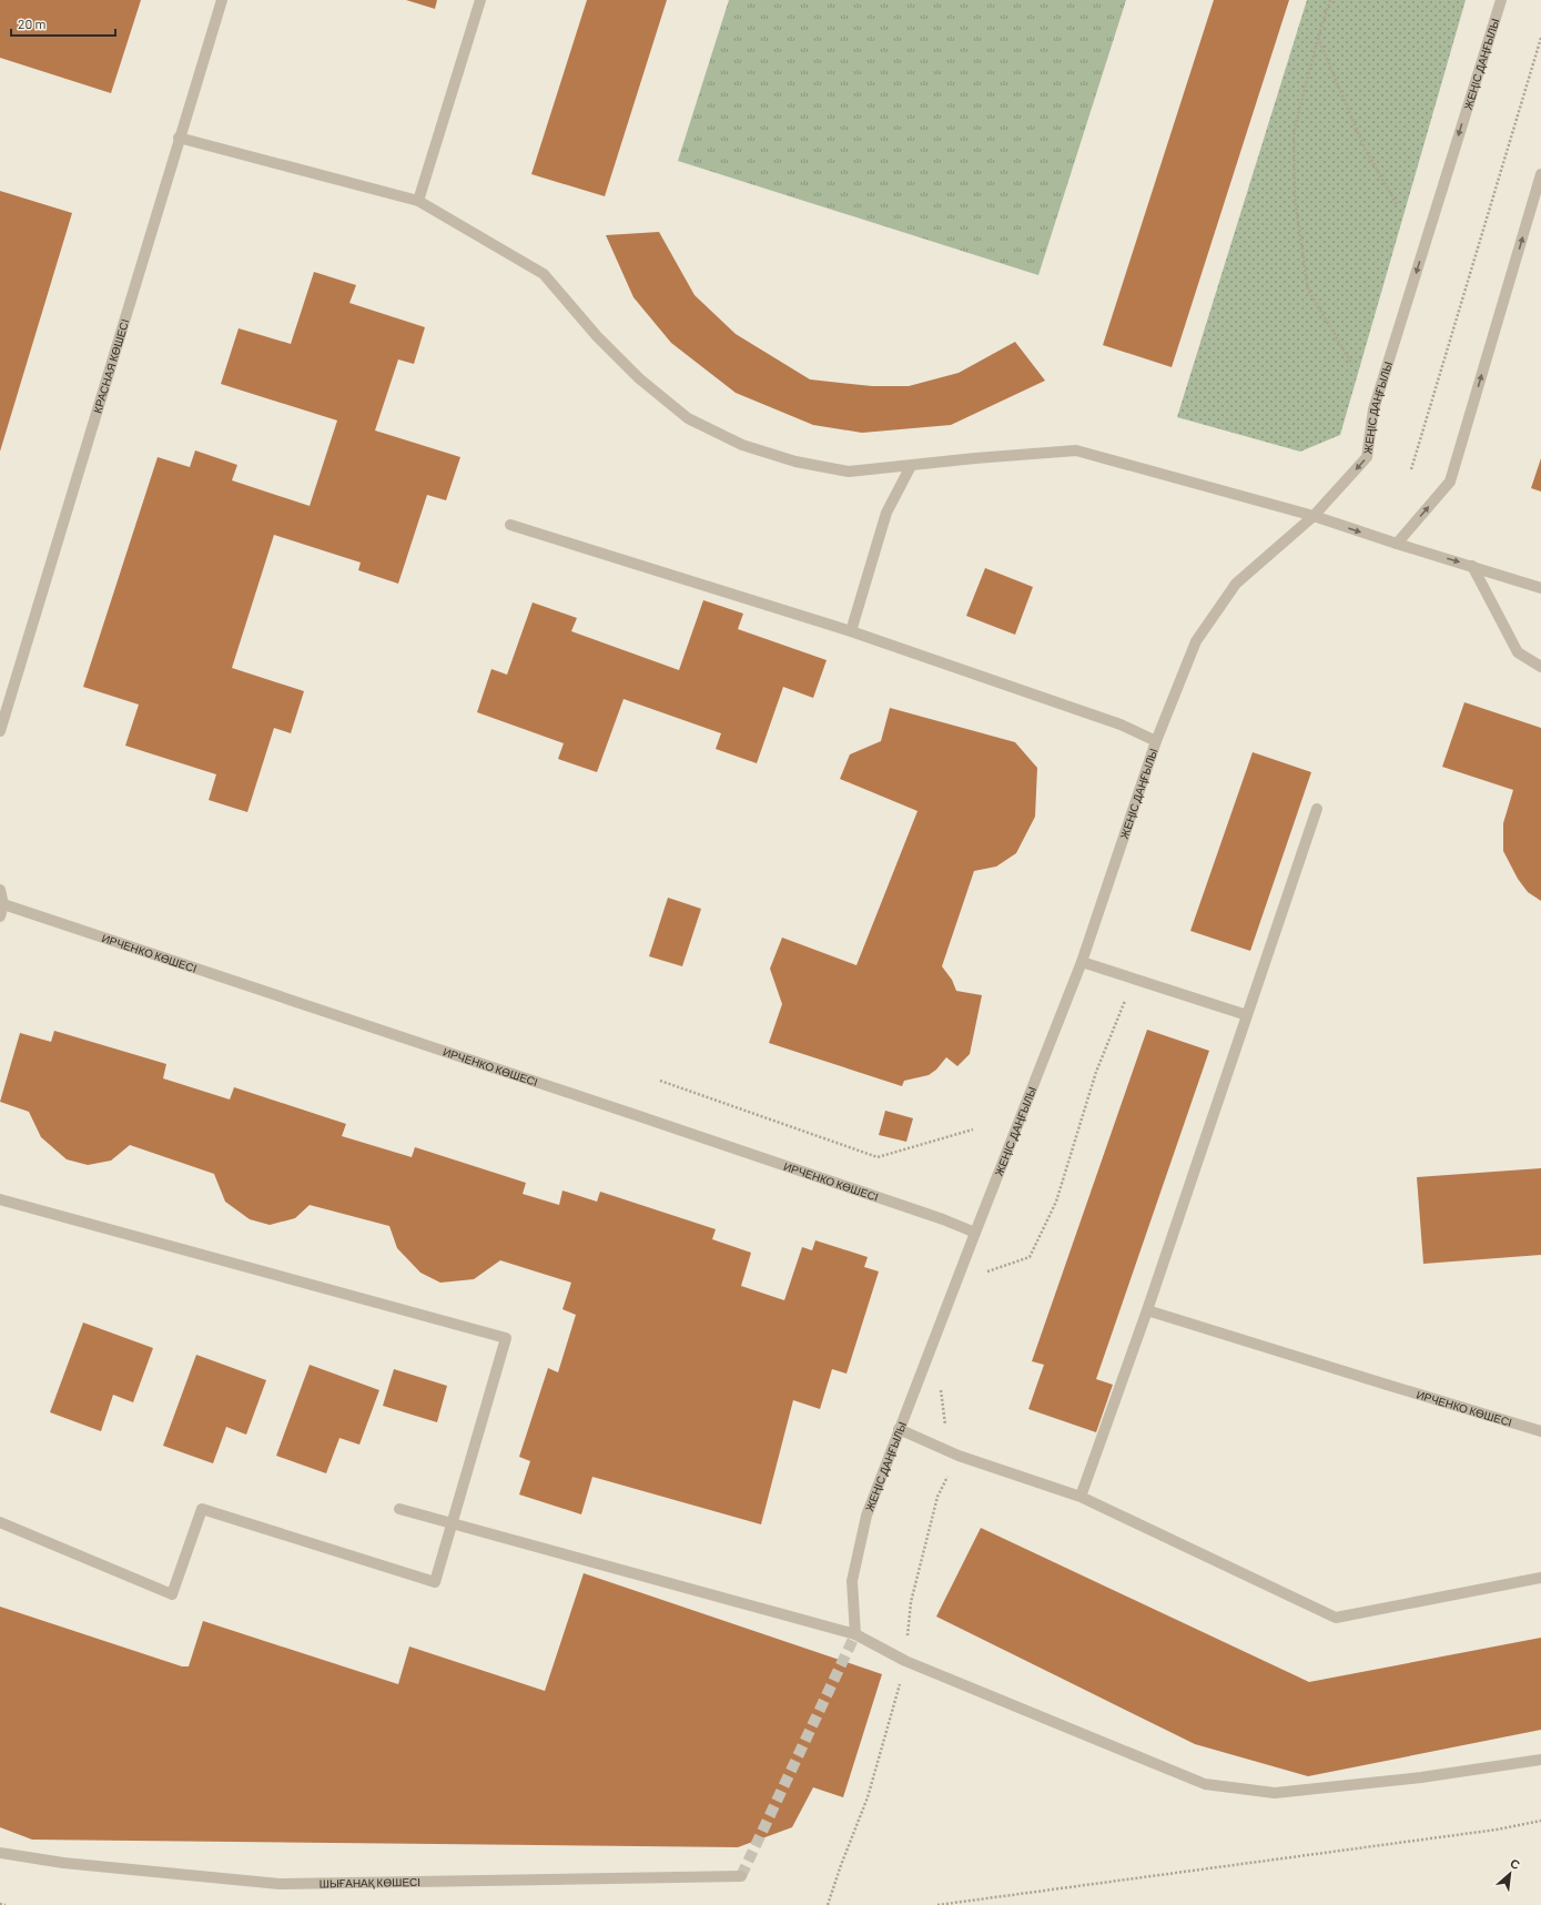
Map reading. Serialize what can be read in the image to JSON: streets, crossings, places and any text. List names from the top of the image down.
{
  "streets": {
    "street": [
      "ЖЕҢІС ДАҢҒЫЛЫ",
      "КРАСНАЯ КӨШЕСІ",
      "ИРЧЕНКО КӨШЕСІ",
      "ШЫҒАНАҚ КӨШЕСІ"
    ]
  },
  "crossings": [
    ["ЖЕҢІС ДАҢҒЫЛЫ", "ИРЧЕНКО КӨШЕСІ"]
  ],
  "scale_bar": "20 m",
  "north": "top right"
}
